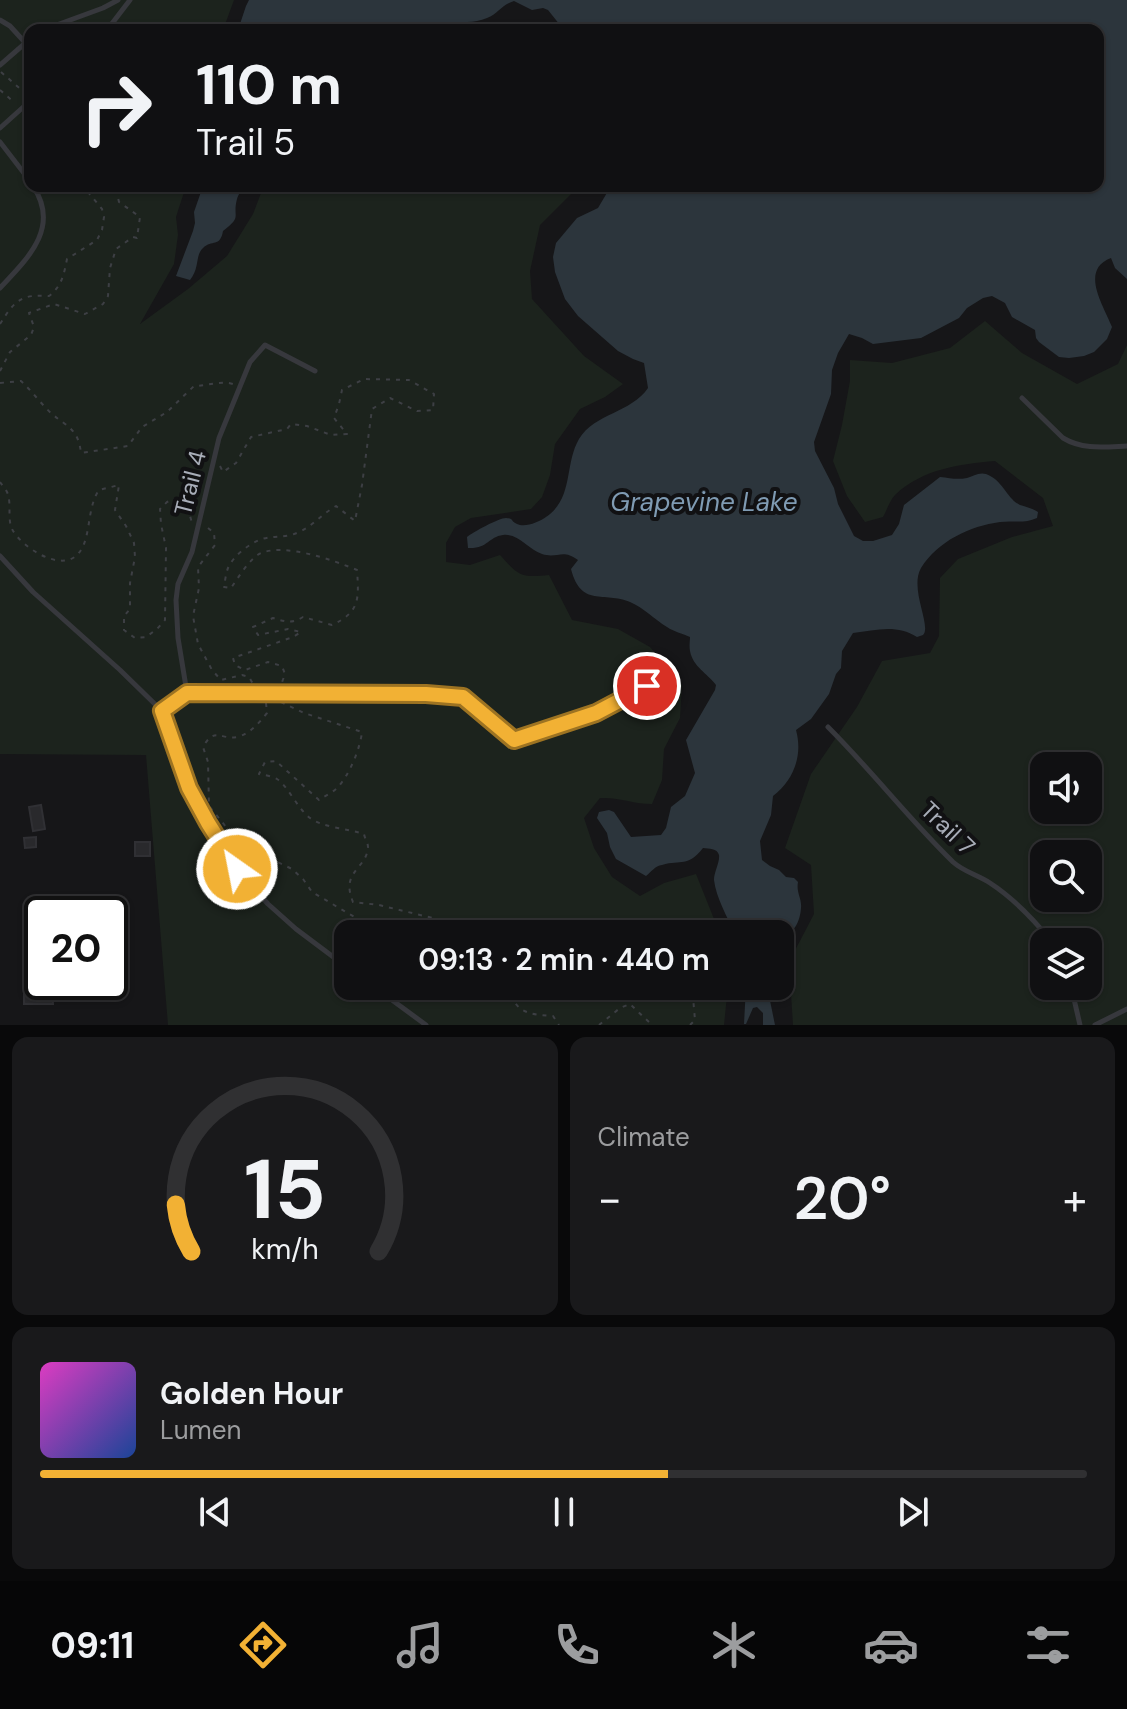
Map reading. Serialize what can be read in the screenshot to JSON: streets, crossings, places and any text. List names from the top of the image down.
{
  "streets": {
    "lane": ["Trail 4", "Trail 7"]
  },
  "water": ["Grapevine Lake"],
  "page": {
    "turn": ["110 m", "Trail 5"],
    "limit": "20",
    "trip": "09:13 · 2 min · 440 m",
    "tile": "Climate",
    "heat": ["−", "20°", "+"],
    "song": ["Golden Hour", "Lumen"],
    "tabs": "09:11",
    "gauge": ["15", "km/h"]
  }
}
